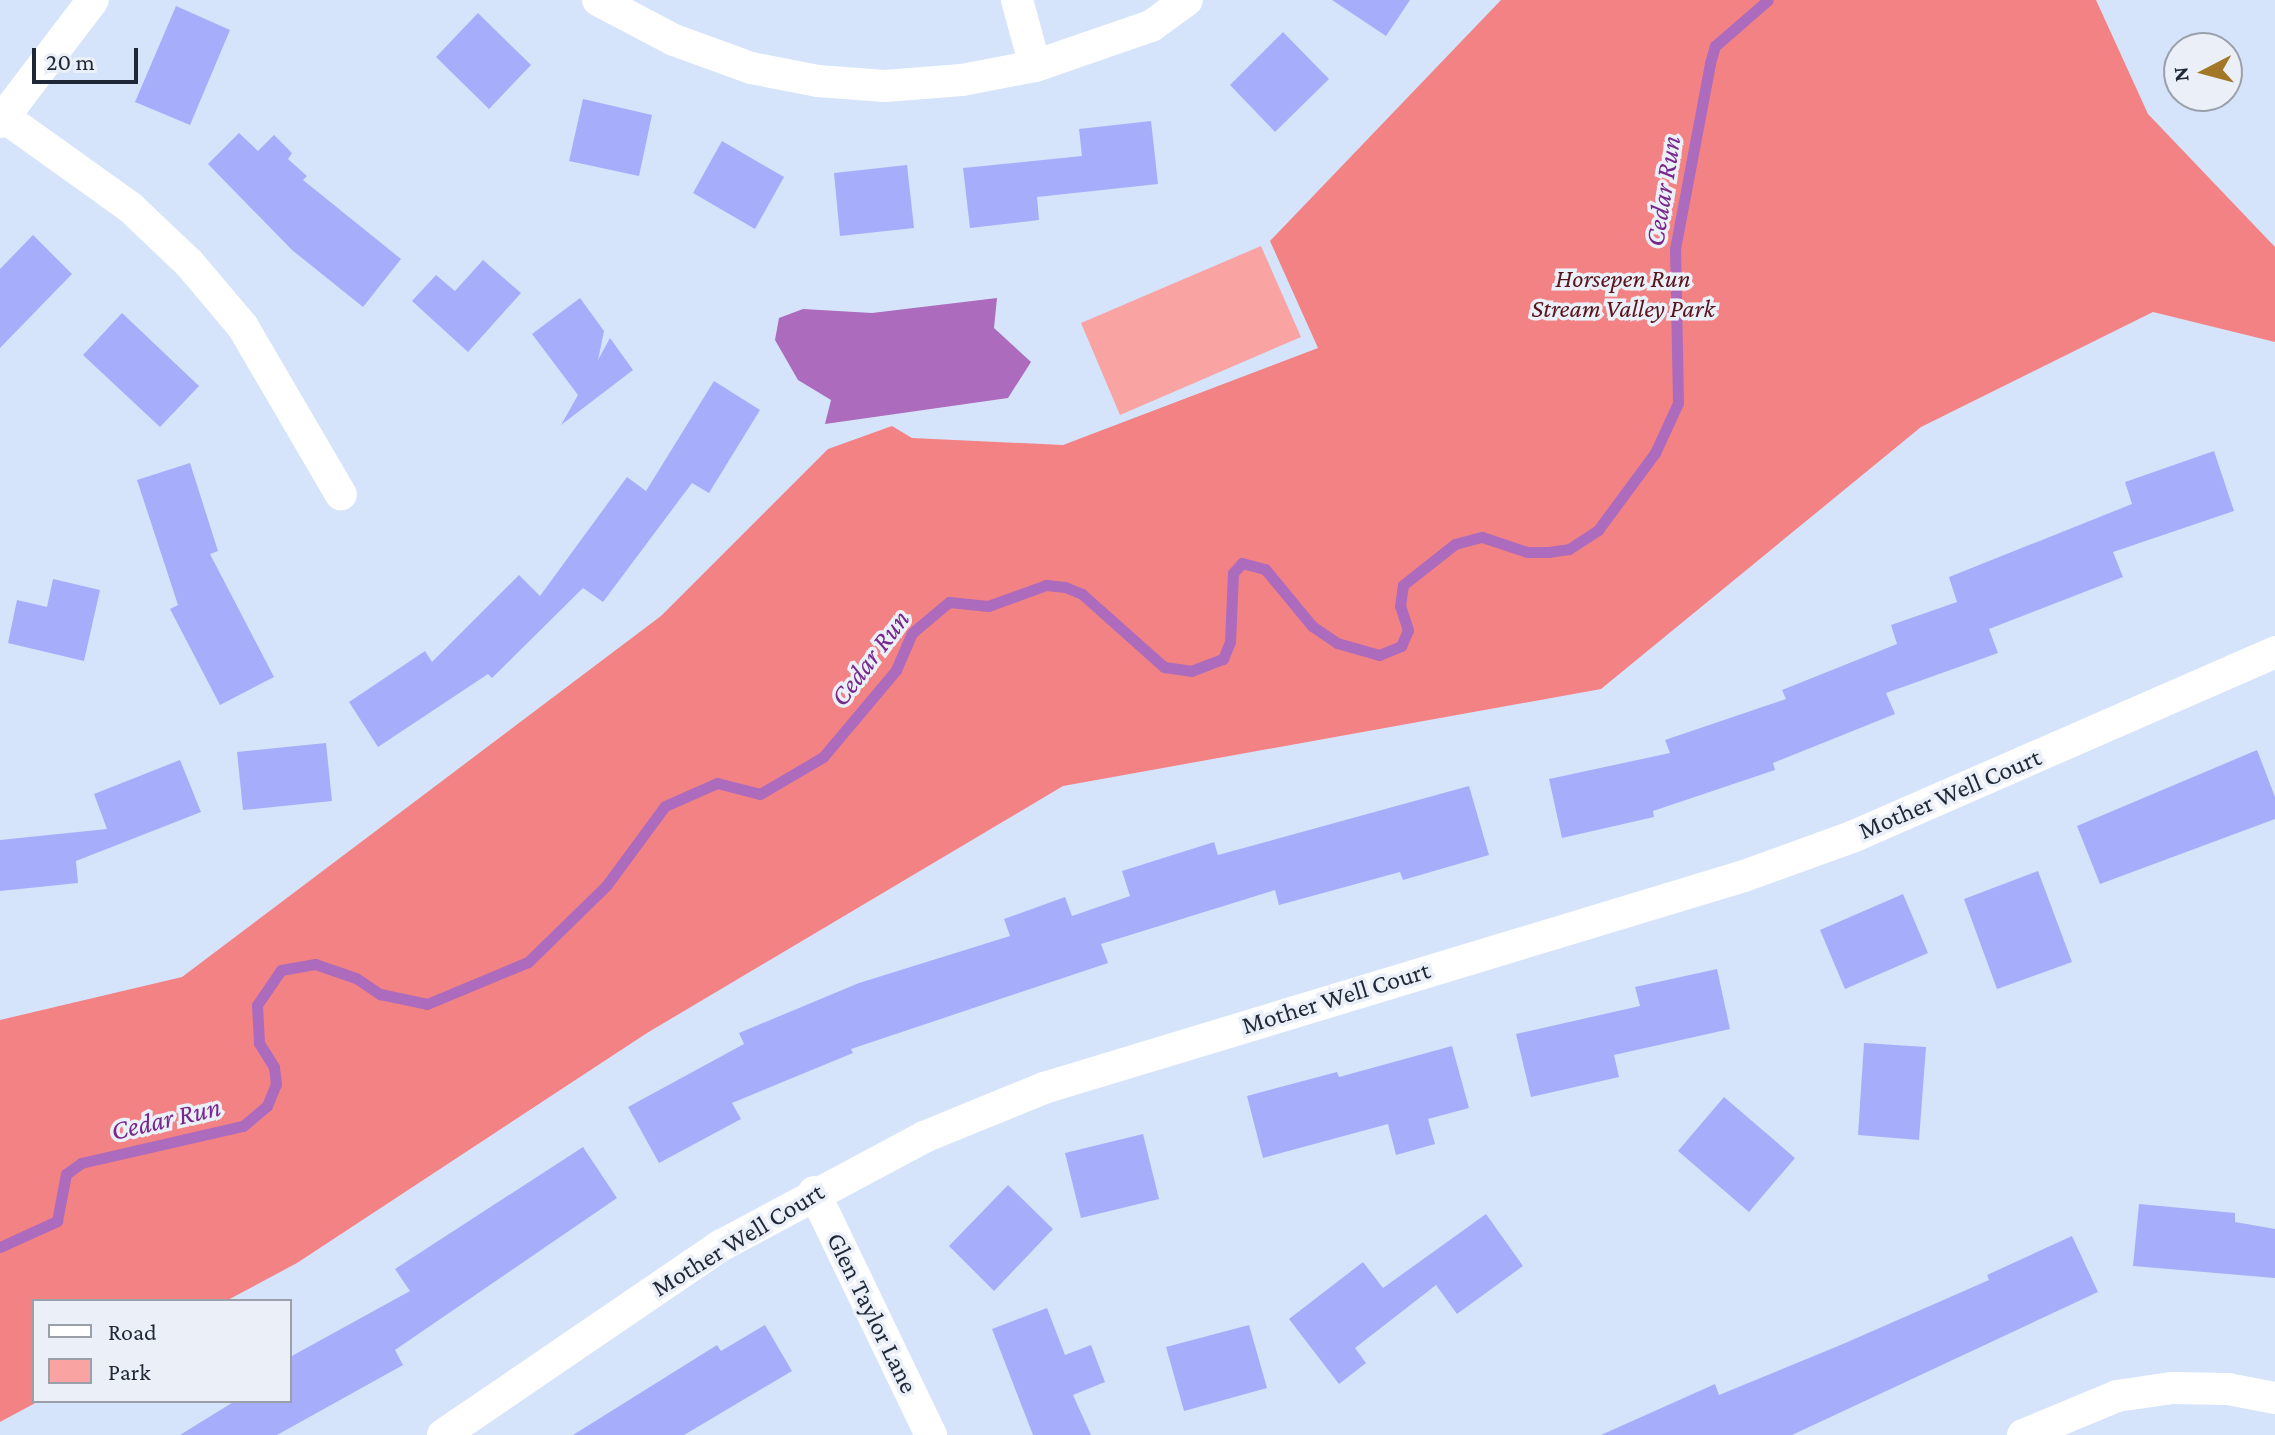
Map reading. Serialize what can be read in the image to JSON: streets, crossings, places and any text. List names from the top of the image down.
{
  "streets": {
    "street": ["Mother Well Court", "Glen Taylor Lane"]
  },
  "crossings": [
    ["Mother Well Court", "Glen Taylor Lane"]
  ],
  "water": ["Cedar Run"],
  "parks": ["Horsepen Run Stream Valley Park"],
  "legend": ["Road", "Park"],
  "scale_bar": "20 m",
  "north": "left"
}
